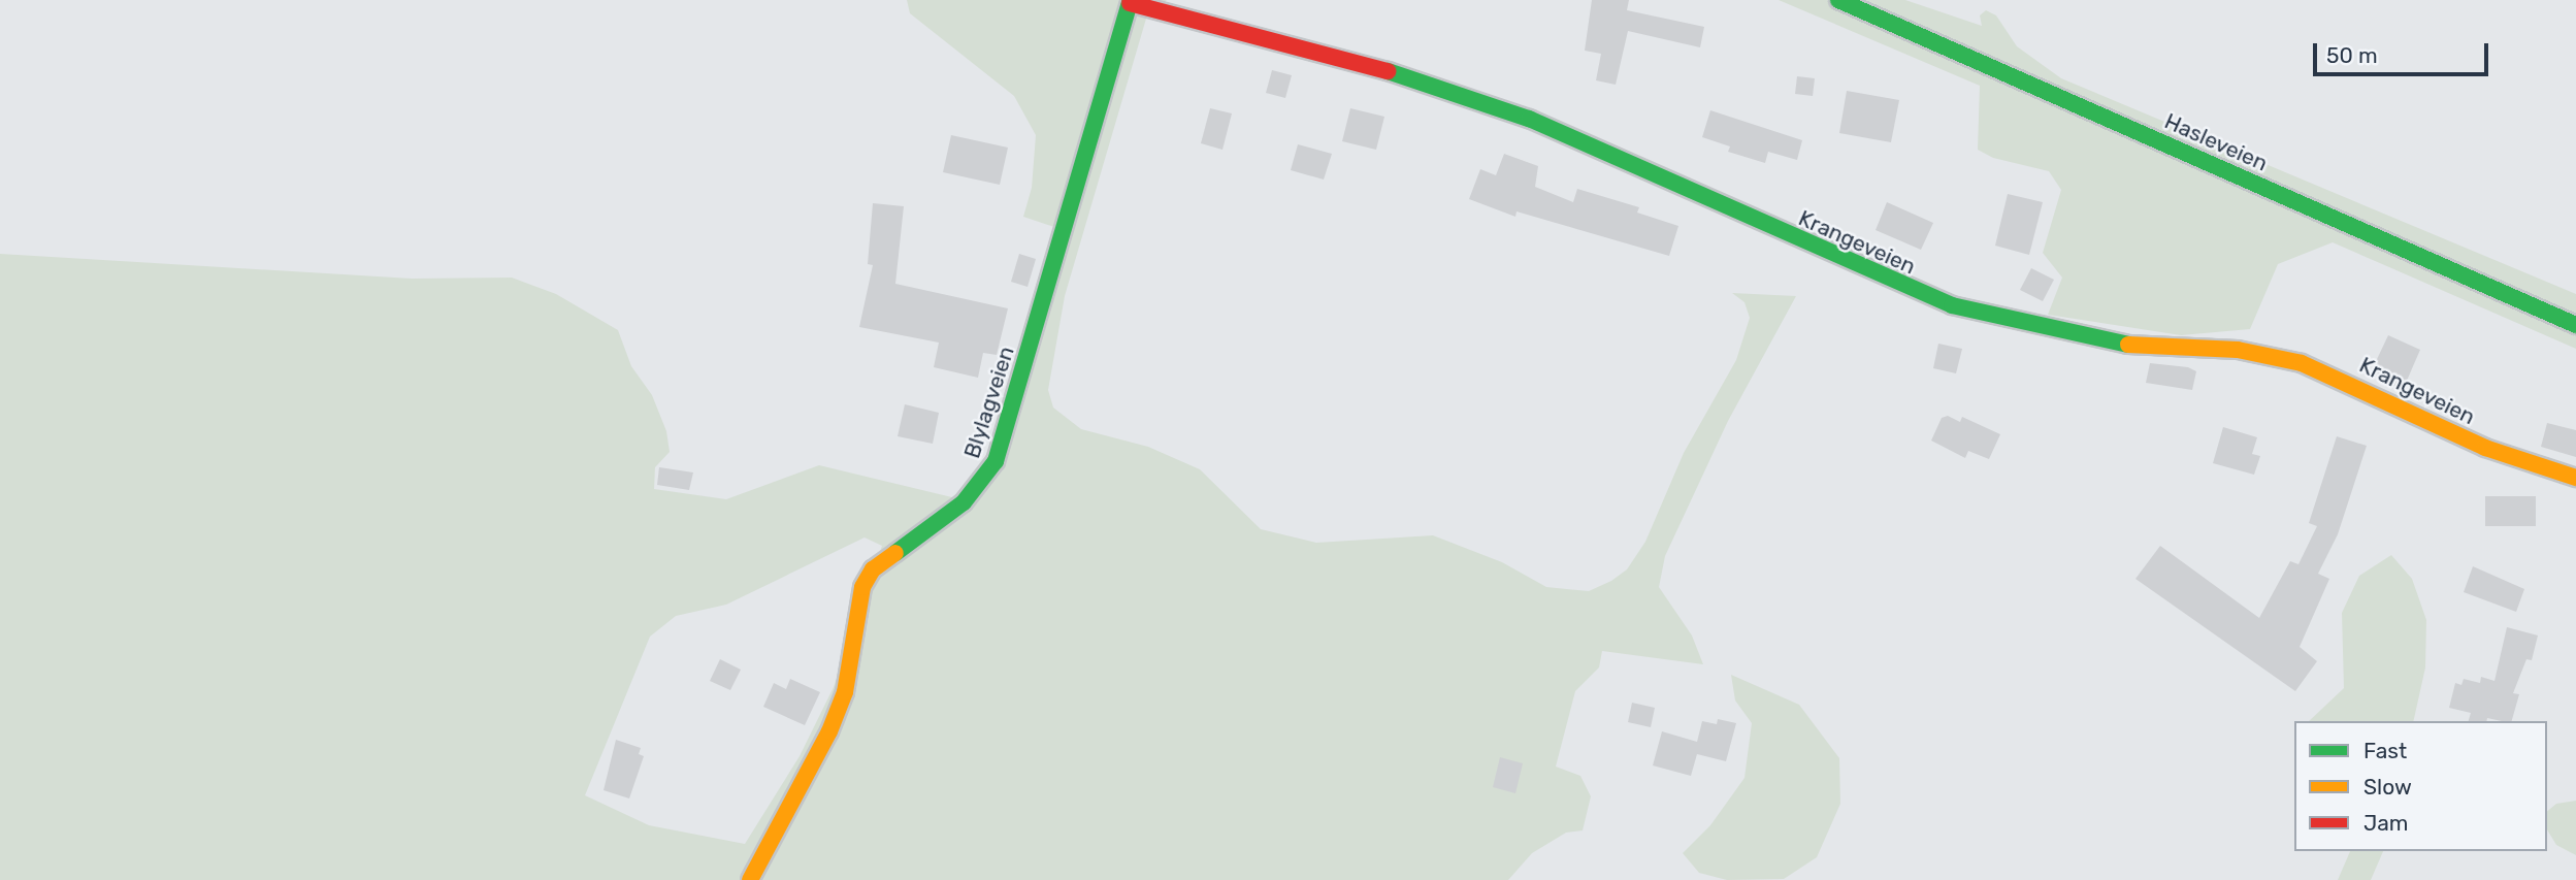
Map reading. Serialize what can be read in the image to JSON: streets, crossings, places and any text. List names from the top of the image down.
{
  "streets": {
    "street": ["Hasleveien", "Krangeveien", "Blylagveien"]
  },
  "crossings": [
    ["Krangeveien", "Blylagveien"]
  ],
  "legend": ["Fast", "Slow", "Jam"],
  "scale_bar": "50 m"
}
